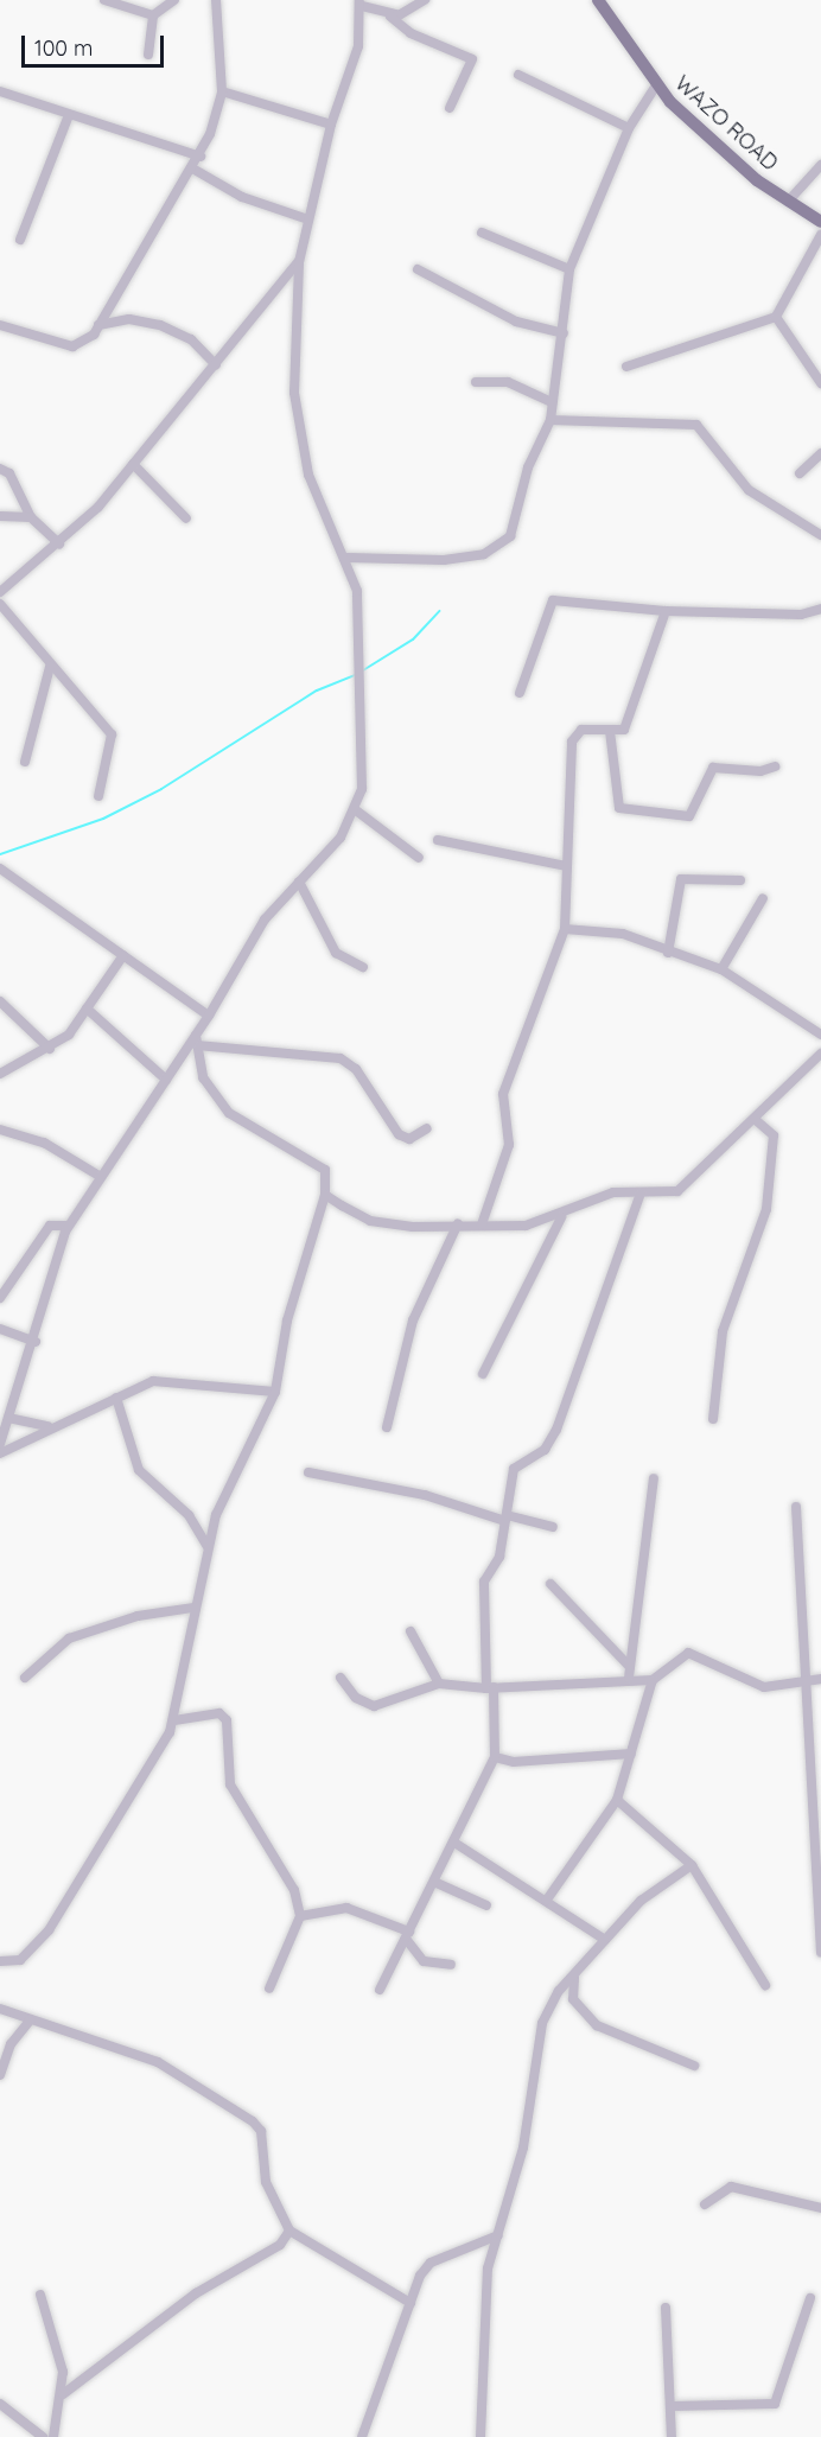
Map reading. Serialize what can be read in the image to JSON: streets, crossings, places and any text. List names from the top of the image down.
{
  "streets": {
    "main road": ["WAZO ROAD"]
  },
  "scale_bar": "100 m"
}
